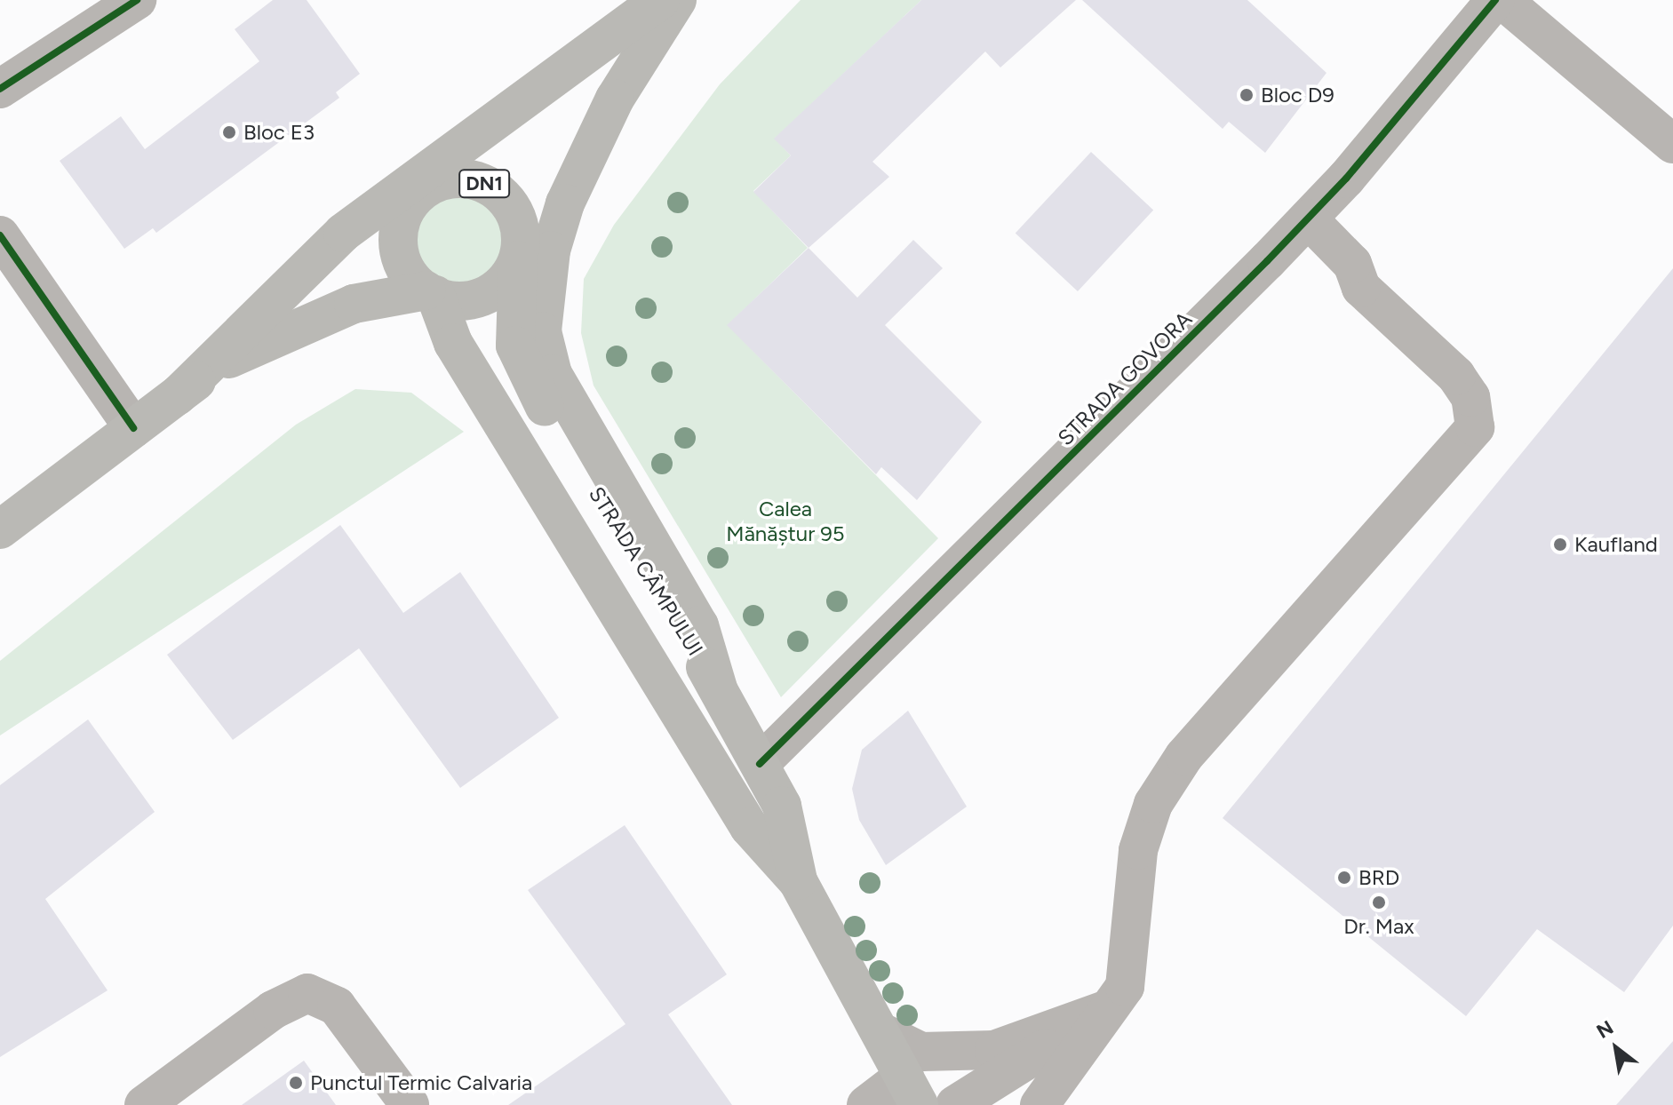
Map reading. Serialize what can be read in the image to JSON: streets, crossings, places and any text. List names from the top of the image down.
{
  "streets": {
    "main road": ["DN1", "STRADA CÂMPULUI"],
    "street": ["STRADA GOVORA"]
  },
  "crossings": [
    ["DN1", "STRADA CÂMPULUI"],
    ["STRADA GOVORA", "STRADA CÂMPULUI"]
  ],
  "parks": ["Calea Mănăștur 95"],
  "places": [
    "Bloc D9",
    "Bloc E3",
    "Kaufland",
    "BRD",
    "Dr. Max",
    "Punctul Termic Calvaria"
  ],
  "north": "top left"
}
